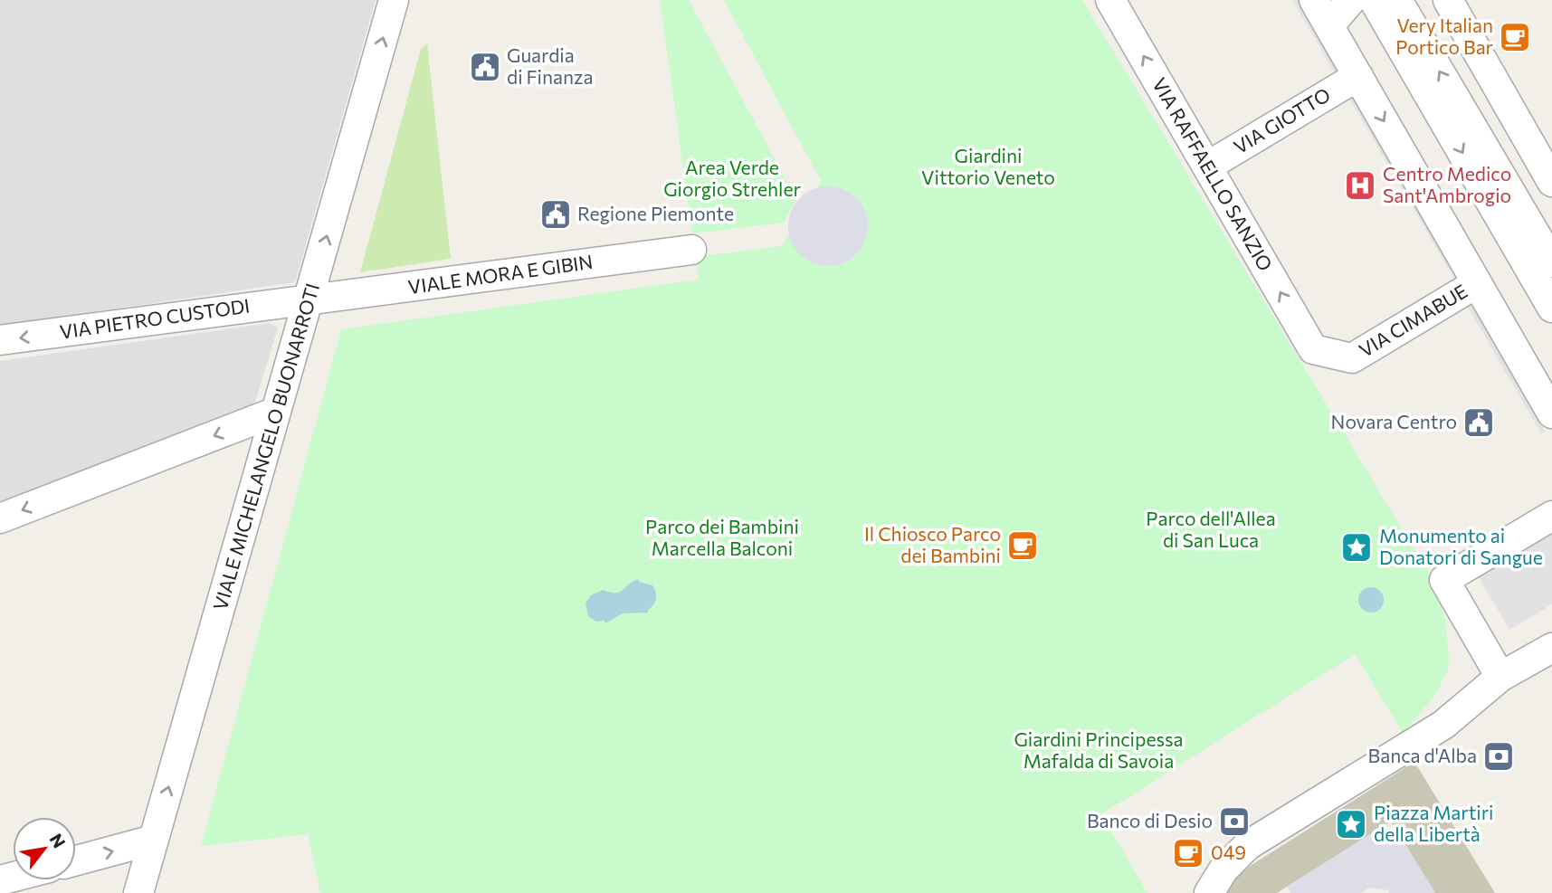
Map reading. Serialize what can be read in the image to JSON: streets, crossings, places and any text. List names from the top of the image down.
{
  "streets": {
    "street": [
      "VIA GIOTTO",
      "VIA RAFFAELLO SANZIO",
      "VIALE MORA E GIBIN",
      "VIA PIETRO CUSTODI",
      "VIA CIMABUE",
      "VIALE MICHELANGELO BUONARROTI"
    ]
  },
  "crossings": [
    ["VIA GIOTTO", "VIA RAFFAELLO SANZIO"],
    ["VIA RAFFAELLO SANZIO", "VIA CIMABUE"],
    ["VIALE MORA E GIBIN", "VIA PIETRO CUSTODI"],
    ["VIALE MORA E GIBIN", "VIALE MICHELANGELO BUONARROTI"],
    ["VIA PIETRO CUSTODI", "VIALE MICHELANGELO BUONARROTI"]
  ],
  "one_way": ["VIALE MICHELANGELO BUONARROTI"],
  "parks": [
    "Giardini Vittorio Veneto",
    "Area Verde Giorgio Strehler",
    "Parco dell'Allea di San Luca",
    "Parco dei Bambini Marcella Balconi",
    "Giardini Principessa Mafalda di Savoia"
  ],
  "places": {
    "cafe": ["Very Italian Portico Bar", "Il Chiosco Parco dei Bambini", "049"],
    "public building": ["Guardia di Finanza", "Regione Piemonte", "Novara Centro"],
    "hospital": ["Centro Medico Sant'Ambrogio"],
    "place": ["Monumento ai Donatori di Sangue", "Piazza Martiri della Libertà"],
    "bank": ["Banca d'Alba", "Banco di Desio"]
  },
  "north": "top right"
}
